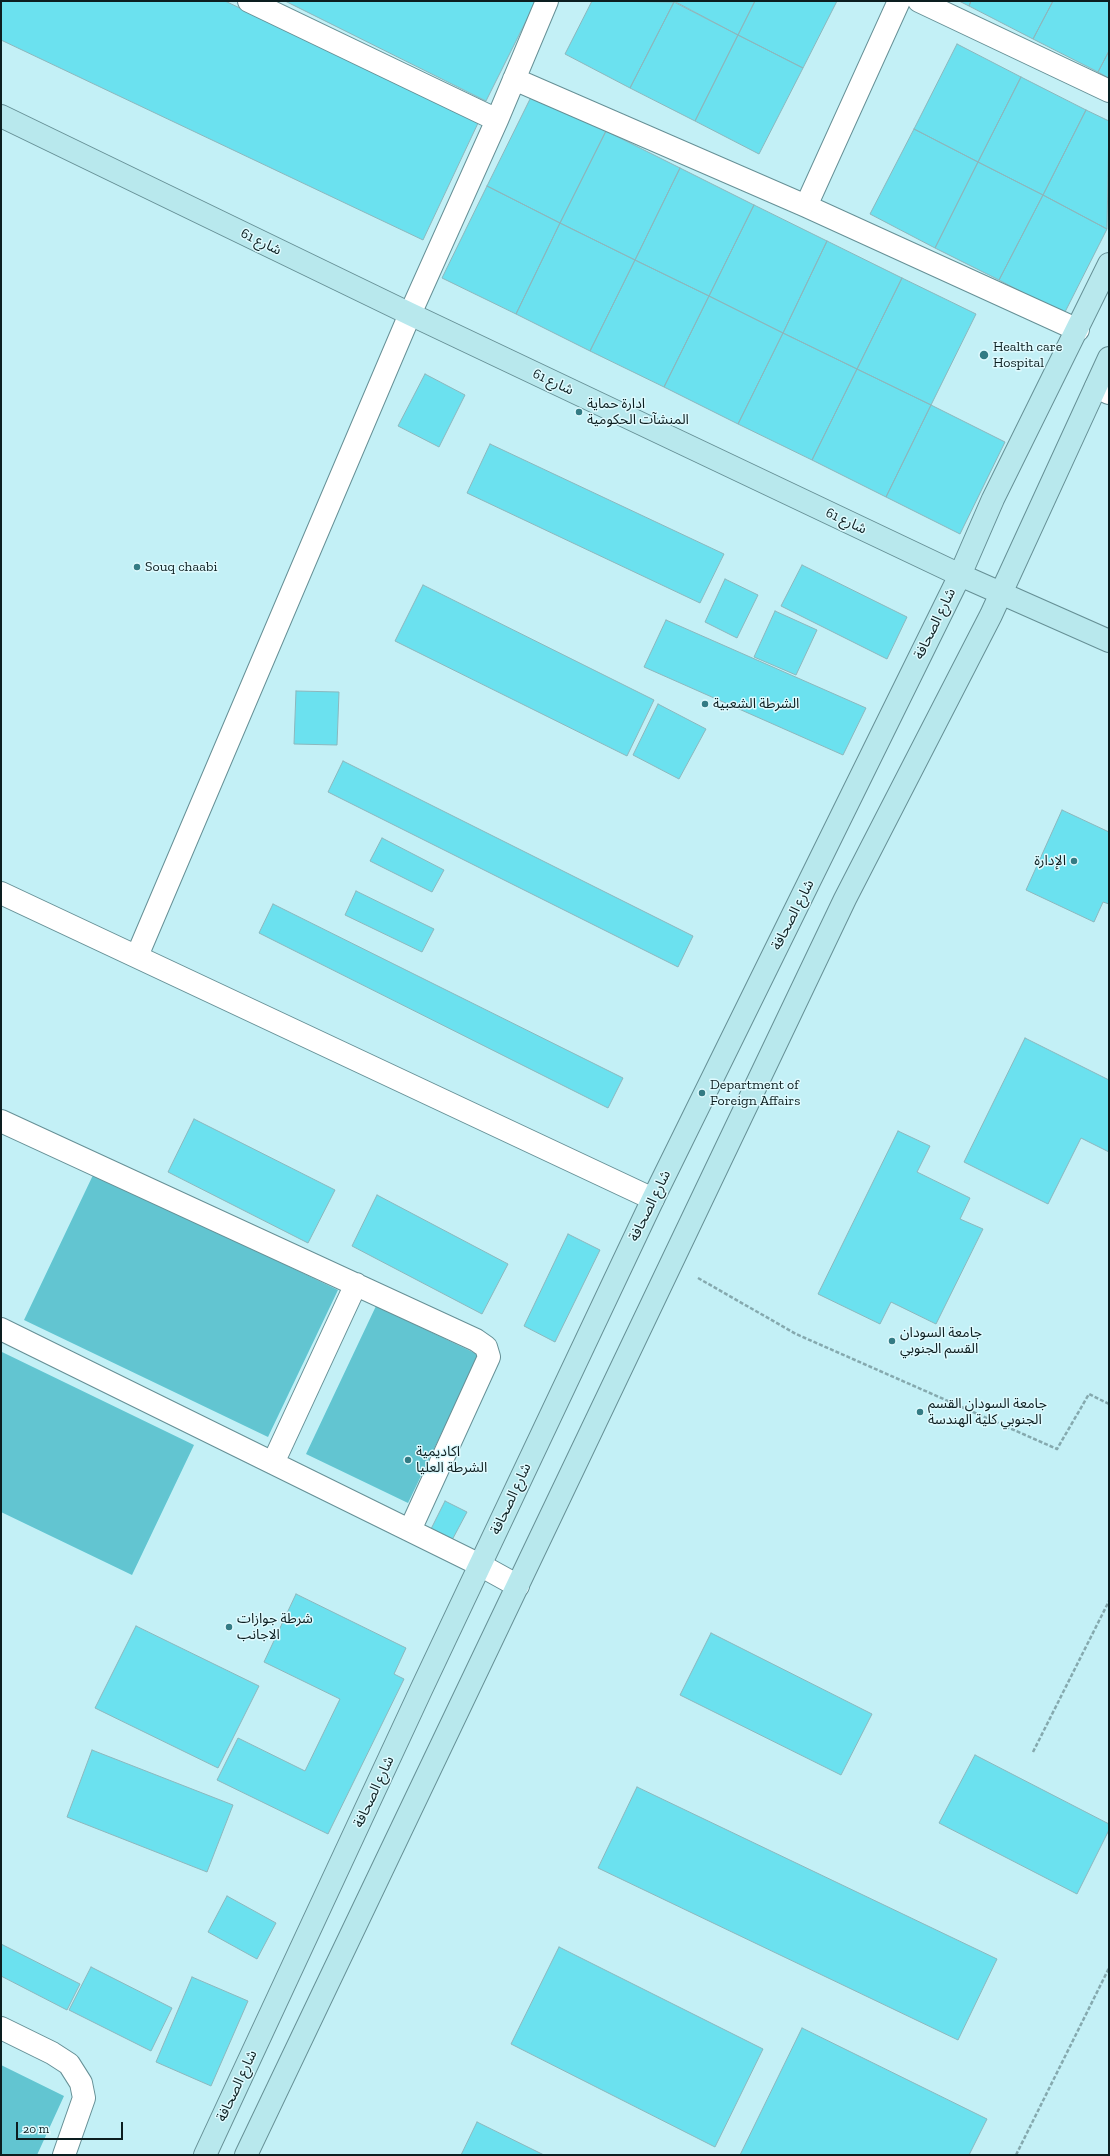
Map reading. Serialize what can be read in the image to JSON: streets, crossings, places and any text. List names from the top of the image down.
{
  "streets": {
    "main road": ["شارع 61", "شارع الصحافة"]
  },
  "crossings": [
    ["شارع 61", "شارع الصحافة"]
  ],
  "places": [
    "Health care Hospital",
    "ادارة حماية المنشآت الحكومية",
    "Souq chaabi",
    "الشرطة الشعبية",
    "الإدارة",
    "Department of Foreign Affairs",
    "جامعة السودان القسم الجنوبي",
    "جامعة السودان القسم الجنوبي كلية الهندسة",
    "اكاديمية الشرطة العليا",
    "شرطة جوازات الاجانب"
  ],
  "scale_bar": "20 m"
}
